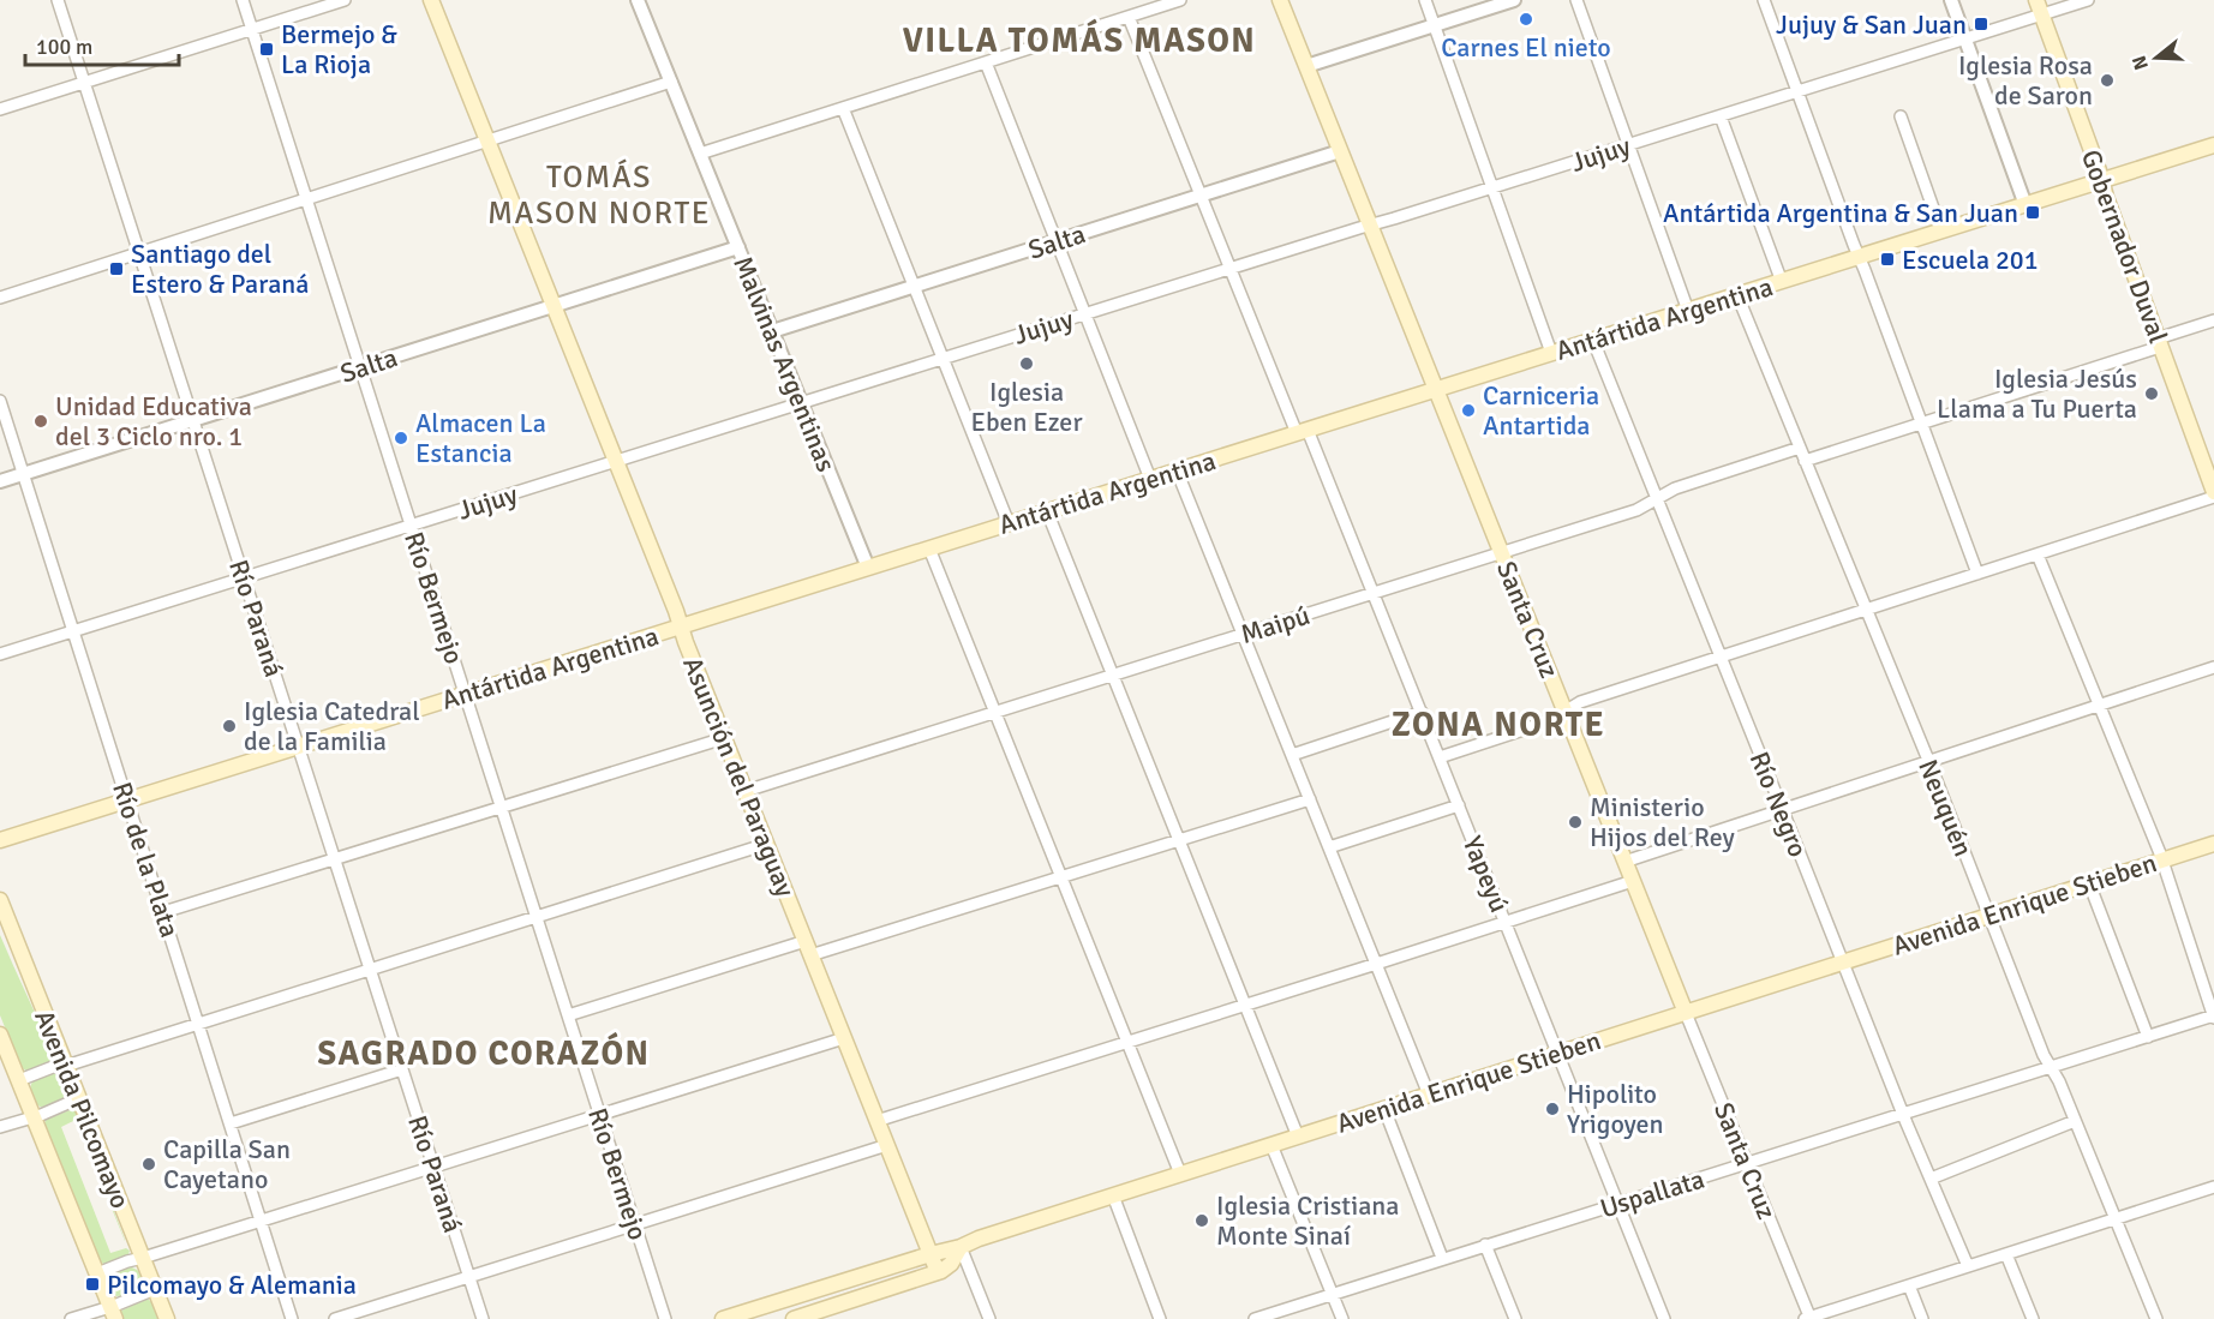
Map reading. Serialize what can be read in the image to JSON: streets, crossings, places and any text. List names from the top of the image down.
{
  "streets": {
    "main road": [
      "Gobernador Duval",
      "Antártida Argentina",
      "Santa Cruz",
      "Asunción del Paraguay",
      "Avenida Enrique Stieben",
      "Avenida Pilcomayo"
    ],
    "street": [
      "Jujuy",
      "Salta",
      "Malvinas Argentinas",
      "Río Bermejo",
      "Río Paraná",
      "Maipú",
      "Río Negro",
      "Neuquén",
      "Río de la Plata",
      "Yapeyú",
      "Uspallata"
    ]
  },
  "crossings": [
    ["Jujuy", "Gobernador Duval"],
    ["Jujuy", "Malvinas Argentinas"],
    ["Jujuy", "Río Bermejo"],
    ["Jujuy", "Río Paraná"],
    ["Jujuy", "Santa Cruz"],
    ["Jujuy", "Asunción del Paraguay"],
    ["Jujuy", "Río de la Plata"],
    ["Jujuy", "Yapeyú"],
    ["Salta", "Malvinas Argentinas"],
    ["Salta", "Río Bermejo"],
    ["Salta", "Río Paraná"],
    ["Salta", "Santa Cruz"],
    ["Salta", "Asunción del Paraguay"],
    ["Salta", "Río de la Plata"],
    ["Salta", "Yapeyú"],
    ["Gobernador Duval", "Antártida Argentina"],
    ["Antártida Argentina", "Malvinas Argentinas"],
    ["Antártida Argentina", "Río Bermejo"],
    ["Antártida Argentina", "Río Paraná"],
    ["Antártida Argentina", "Santa Cruz"],
    ["Antártida Argentina", "Asunción del Paraguay"],
    ["Antártida Argentina", "Río Negro"],
    ["Antártida Argentina", "Neuquén"],
    ["Antártida Argentina", "Río de la Plata"],
    ["Antártida Argentina", "Yapeyú"],
    ["Santa Cruz", "Maipú"],
    ["Santa Cruz", "Avenida Enrique Stieben"],
    ["Santa Cruz", "Uspallata"],
    ["Maipú", "Asunción del Paraguay"],
    ["Maipú", "Río Negro"],
    ["Maipú", "Neuquén"],
    ["Maipú", "Yapeyú"],
    ["Asunción del Paraguay", "Avenida Enrique Stieben"],
    ["Río Negro", "Avenida Enrique Stieben"],
    ["Río Negro", "Uspallata"],
    ["Neuquén", "Avenida Enrique Stieben"],
    ["Neuquén", "Uspallata"],
    ["Yapeyú", "Avenida Enrique Stieben"],
    ["Yapeyú", "Uspallata"]
  ],
  "districts": [
    "VILLA TOMÁS MASON",
    "TOMÁS MASON NORTE",
    "ZONA NORTE",
    "SAGRADO CORAZÓN"
  ],
  "places": {
    "other": [
      "Carnes El nieto",
      "Iglesia Rosa de Saron",
      "Iglesia Eben Ezer",
      "Iglesia Jesús Llama a Tu Puerta",
      "Carniceria Antartida",
      "Unidad Educativa del 3 Ciclo nro. 1",
      "Almacen La Estancia",
      "Iglesia Catedral de la Familia",
      "Ministerio Hijos del Rey",
      "Hipolito Yrigoyen",
      "Capilla San Cayetano",
      "Iglesia Cristiana Monte Sinaí"
    ],
    "transit": [
      "Jujuy & San Juan",
      "Bermejo & La Rioja",
      "Antártida Argentina & San Juan",
      "Escuela 201",
      "Santiago del Estero & Paraná",
      "Pilcomayo & Alemania"
    ]
  },
  "scale_bar": "100 m",
  "north": "left"
}
